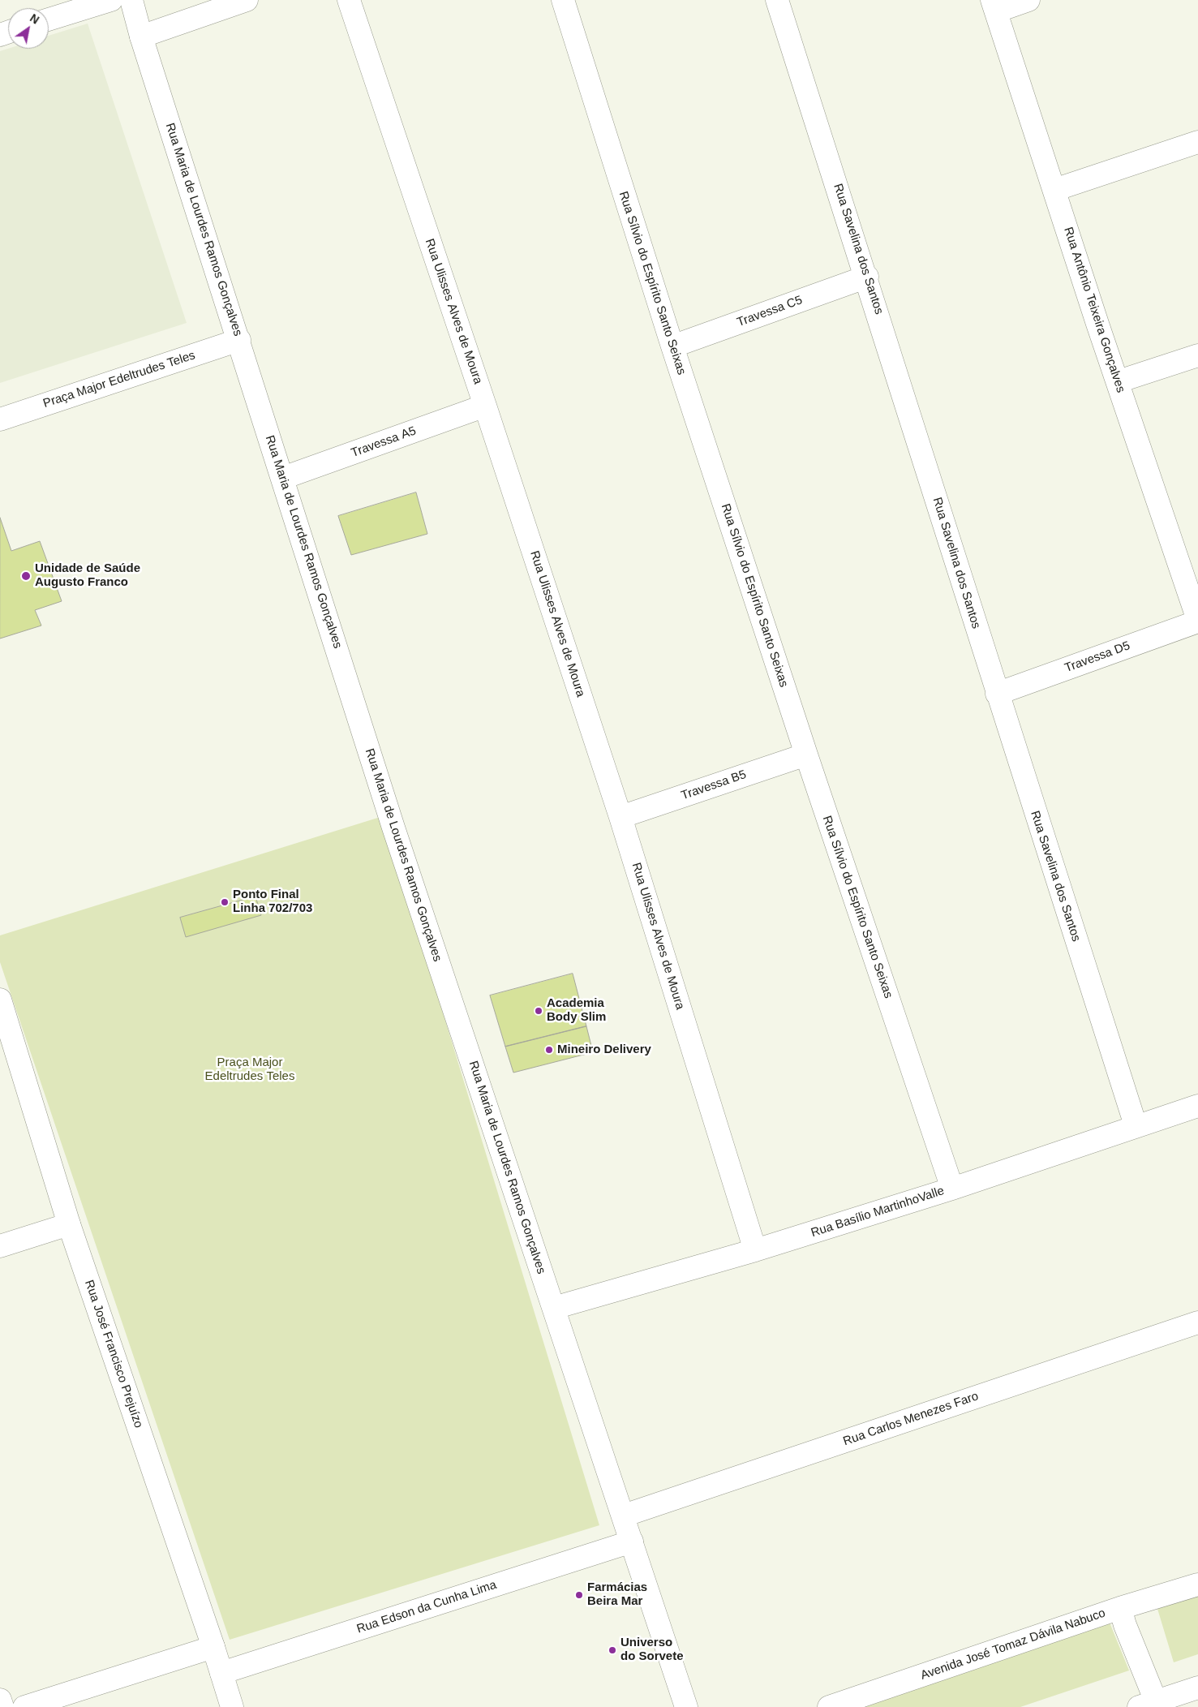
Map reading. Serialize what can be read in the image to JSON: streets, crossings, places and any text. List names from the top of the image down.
{
  "streets": {
    "street": [
      "Rua Maria de Lourdes Ramos Gonçalves",
      "Rua Savelina dos Santos",
      "Rua Sílvio do Espírito Santo Seixas",
      "Rua Antônio Teixeira Gonçalves",
      "Rua Ulisses Alves de Moura",
      "Travessa C5",
      "Praça Major Edeltrudes Teles",
      "Travessa A5",
      "Travessa D5",
      "Travessa B5",
      "Rua Basílio MartinhoValle",
      "Rua José Francisco Prejuízo",
      "Rua Carlos Menezes Faro",
      "Rua Edson da Cunha Lima",
      "Avenida José Tomaz Dávila Nabuco"
    ]
  },
  "crossings": [
    ["Rua Maria de Lourdes Ramos Gonçalves", "Praça Major Edeltrudes Teles"],
    ["Rua Maria de Lourdes Ramos Gonçalves", "Travessa A5"],
    ["Rua Maria de Lourdes Ramos Gonçalves", "Rua Basílio MartinhoValle"],
    ["Rua Maria de Lourdes Ramos Gonçalves", "Rua Carlos Menezes Faro"],
    ["Rua Maria de Lourdes Ramos Gonçalves", "Rua Edson da Cunha Lima"],
    ["Rua Savelina dos Santos", "Travessa C5"],
    ["Rua Savelina dos Santos", "Travessa D5"],
    ["Rua Savelina dos Santos", "Rua Basílio MartinhoValle"],
    ["Rua Sílvio do Espírito Santo Seixas", "Travessa C5"],
    ["Rua Sílvio do Espírito Santo Seixas", "Travessa B5"],
    ["Rua Sílvio do Espírito Santo Seixas", "Rua Basílio MartinhoValle"],
    ["Rua Antônio Teixeira Gonçalves", "Travessa D5"],
    ["Rua Ulisses Alves de Moura", "Travessa A5"],
    ["Rua Ulisses Alves de Moura", "Travessa B5"],
    ["Rua Ulisses Alves de Moura", "Rua Basílio MartinhoValle"],
    ["Rua José Francisco Prejuízo", "Rua Edson da Cunha Lima"]
  ],
  "parks": ["Praça Major Edeltrudes Teles"],
  "places": [
    "Unidade de Saúde Augusto Franco",
    "Ponto Final Linha 702/703",
    "Academia Body Slim",
    "Mineiro Delivery",
    "Farmácias Beira Mar",
    "Universo do Sorvete"
  ],
  "north": "top right"
}
